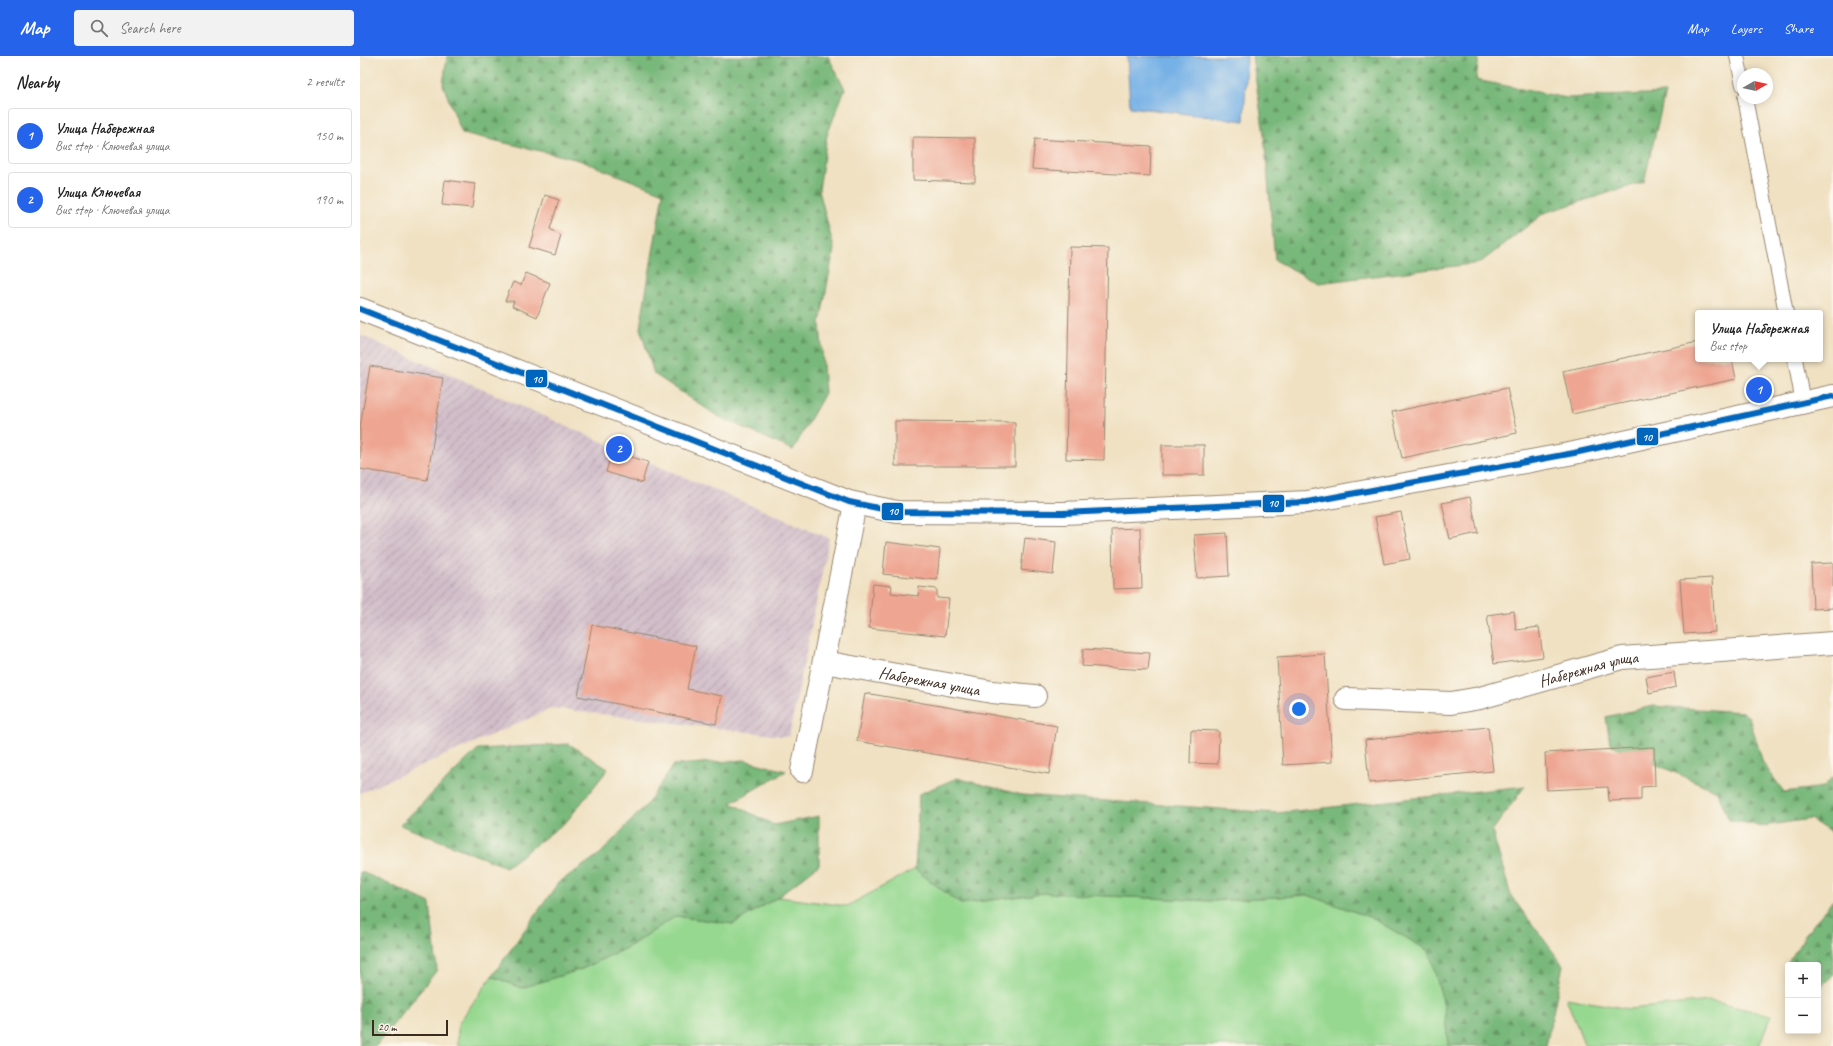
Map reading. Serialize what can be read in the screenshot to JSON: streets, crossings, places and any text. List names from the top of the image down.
{
  "streets": {
    "street": ["Набережная улица"]
  },
  "lines": ["transit line 10"],
  "scale_bar": "20 m",
  "north": "right",
  "page": {
    "header": "Map",
    "search": "Search here",
    "nav": ["Map", "Layers", "Share"],
    "heading": ["Nearby", "2 results"],
    "list": [
      {
        "mark": "1",
        "name": "Улица Набережная",
        "note": "Bus stop · Ключевая улица",
        "value": "150 m"
      },
      {
        "mark": "2",
        "name": "Улица Ключевая",
        "note": "Bus stop · Ключевая улица",
        "value": "190 m"
      }
    ],
    "popup": ["Улица Набережная", "Bus stop"],
    "pins": ["1", "2"],
    "map_buttons": ["+", "−"],
    "scale": "20 m"
  }
}
